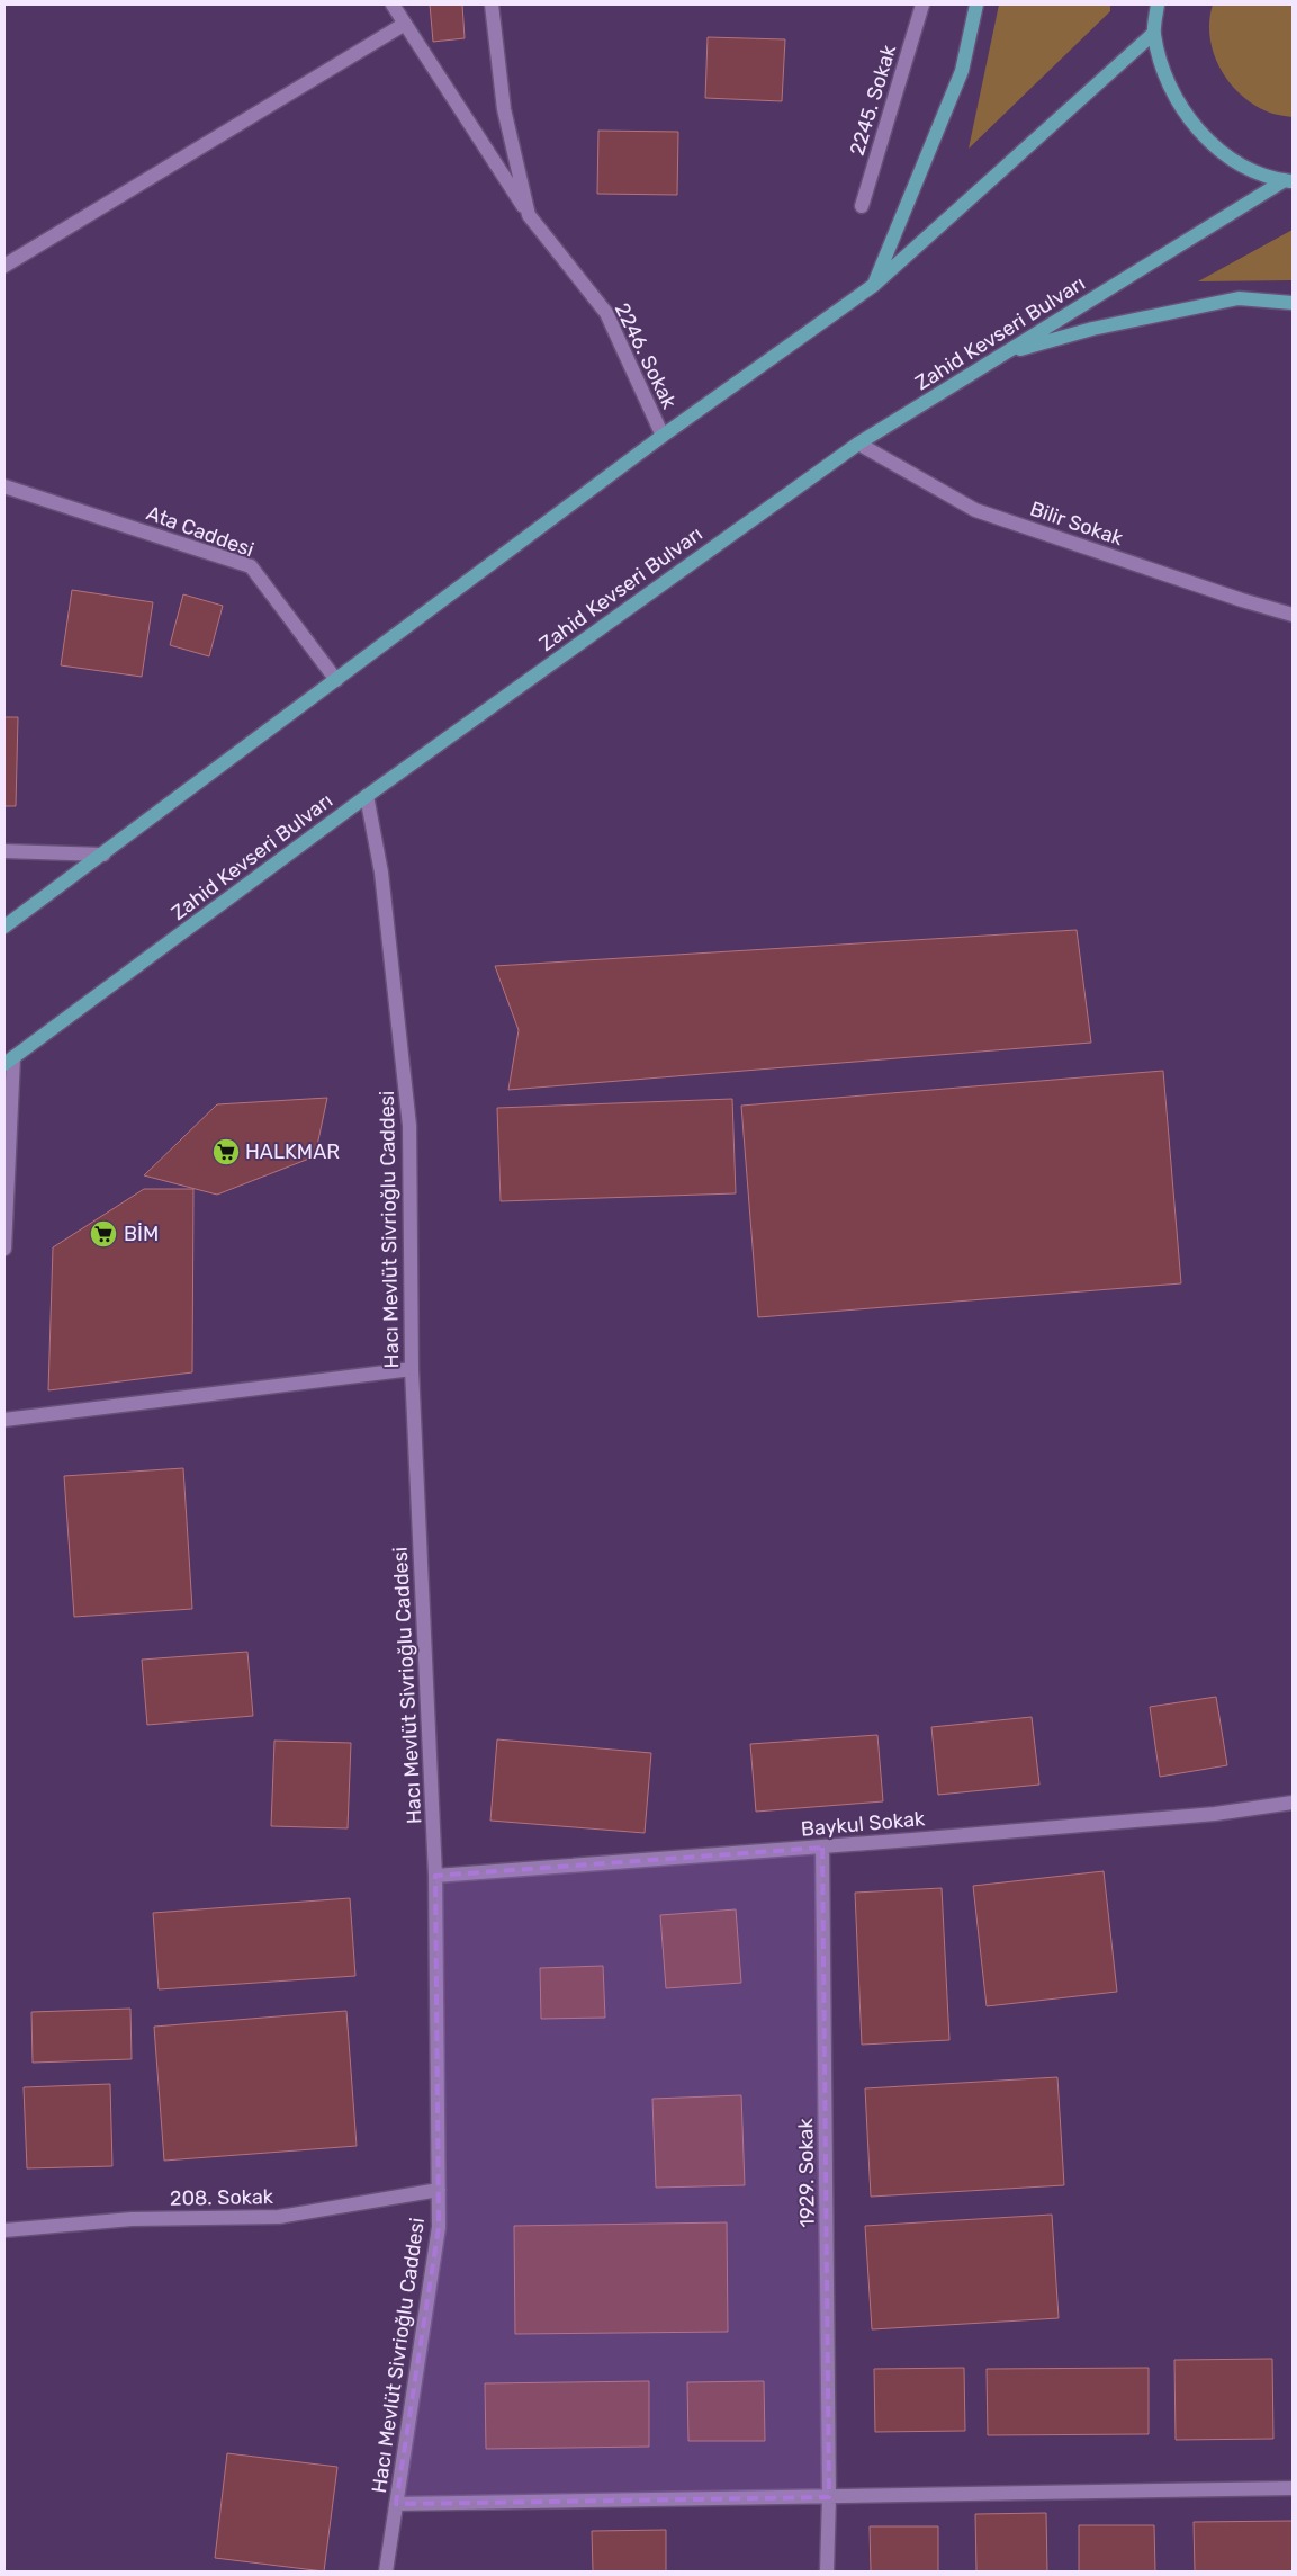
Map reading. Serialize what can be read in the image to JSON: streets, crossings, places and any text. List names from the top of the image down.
{
  "streets": {
    "main road": ["Zahid Kevseri Bulvarı"],
    "street": [
      "2245. Sokak",
      "2246. Sokak",
      "Bilir Sokak",
      "Ata Caddesi",
      "Hacı Mevlüt Sivrioğlu Caddesi",
      "Baykul Sokak",
      "1929. Sokak",
      "208. Sokak"
    ]
  },
  "crossings": [
    ["Zahid Kevseri Bulvarı", "Bilir Sokak"],
    ["Zahid Kevseri Bulvarı", "Hacı Mevlüt Sivrioğlu Caddesi"],
    ["Hacı Mevlüt Sivrioğlu Caddesi", "Baykul Sokak"],
    ["Hacı Mevlüt Sivrioğlu Caddesi", "208. Sokak"],
    ["Baykul Sokak", "1929. Sokak"]
  ],
  "places": {
    "supermarket": ["HALKMAR", "BİM"]
  }
}
